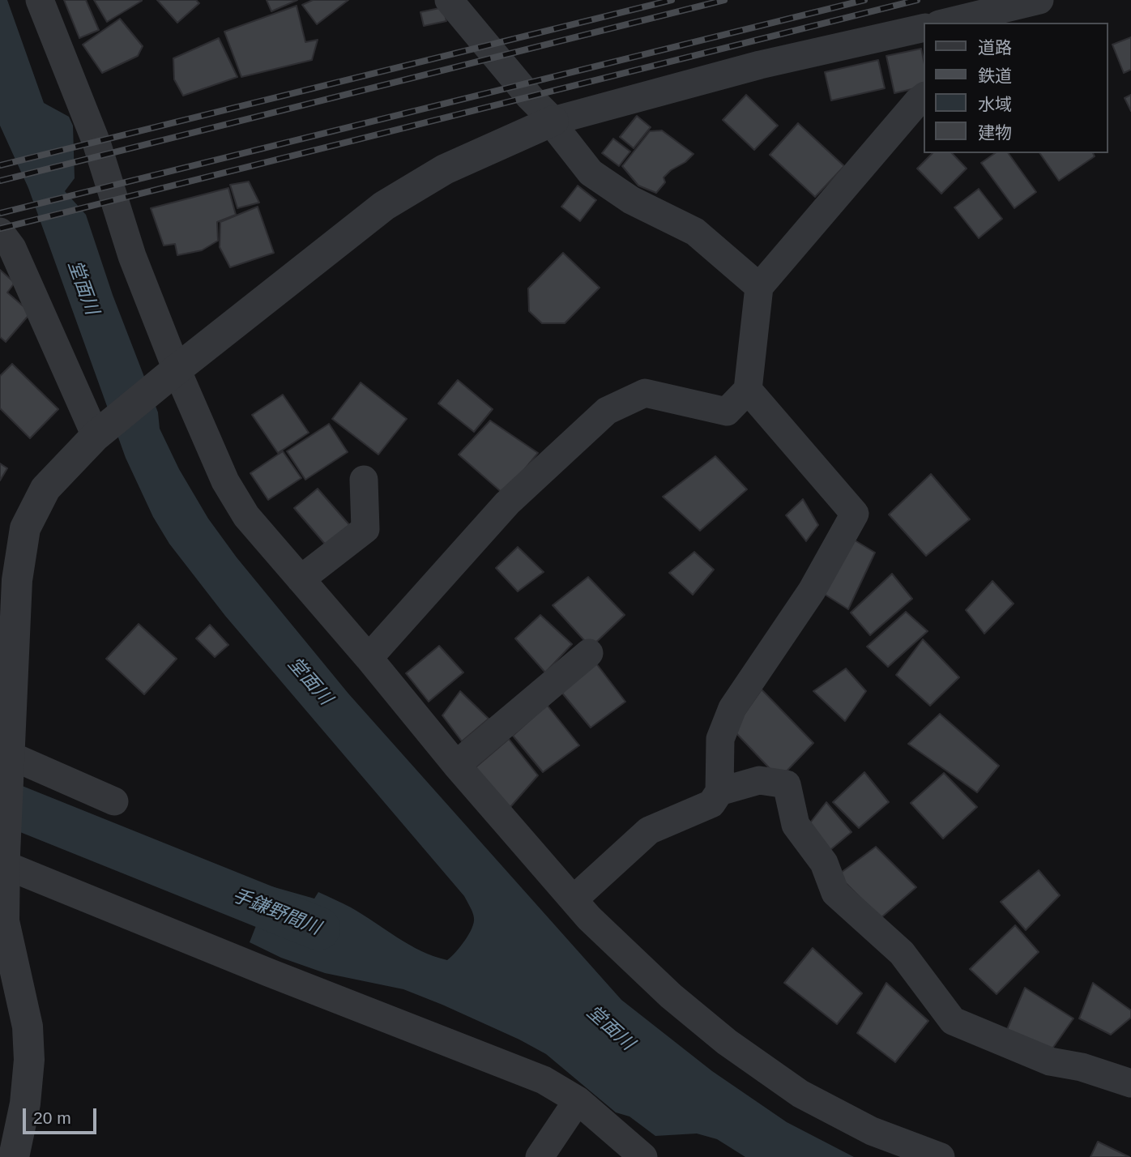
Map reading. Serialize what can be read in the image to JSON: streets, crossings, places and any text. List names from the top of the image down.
{
  "water": ["堂面川", "手鎌野間川"],
  "legend": [
    "道路",
    "鉄道",
    "水域",
    "建物"
  ],
  "scale_bar": "20 m"
}
